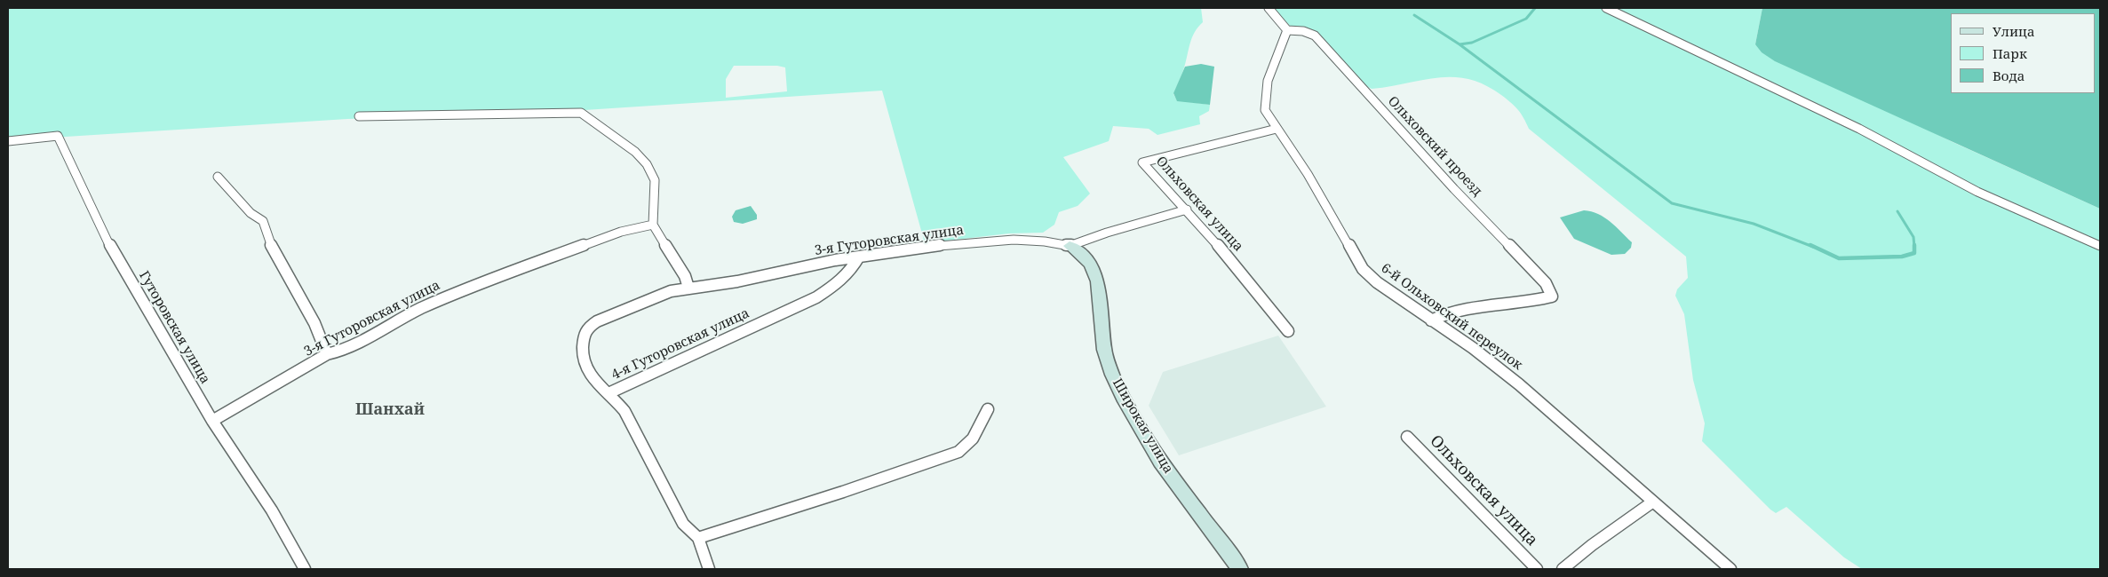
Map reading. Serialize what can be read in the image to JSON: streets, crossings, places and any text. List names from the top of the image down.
{
  "streets": {
    "street": [
      "Ольховский проезд",
      "Ольховская улица",
      "3-я Гуторовская улица",
      "6-й Ольховский переулок",
      "Гуторовская улица",
      "4-я Гуторовская улица",
      "Широкая улица"
    ]
  },
  "crossings": [
    ["Ольховский проезд", "6-й Ольховский переулок"],
    ["Ольховская улица", "6-й Ольховский переулок"],
    ["3-я Гуторовская улица", "Гуторовская улица"],
    ["3-я Гуторовская улица", "4-я Гуторовская улица"],
    ["3-я Гуторовская улица", "Широкая улица"]
  ],
  "districts": ["Шанхай"],
  "legend": ["Улица", "Парк", "Вода"]
}
